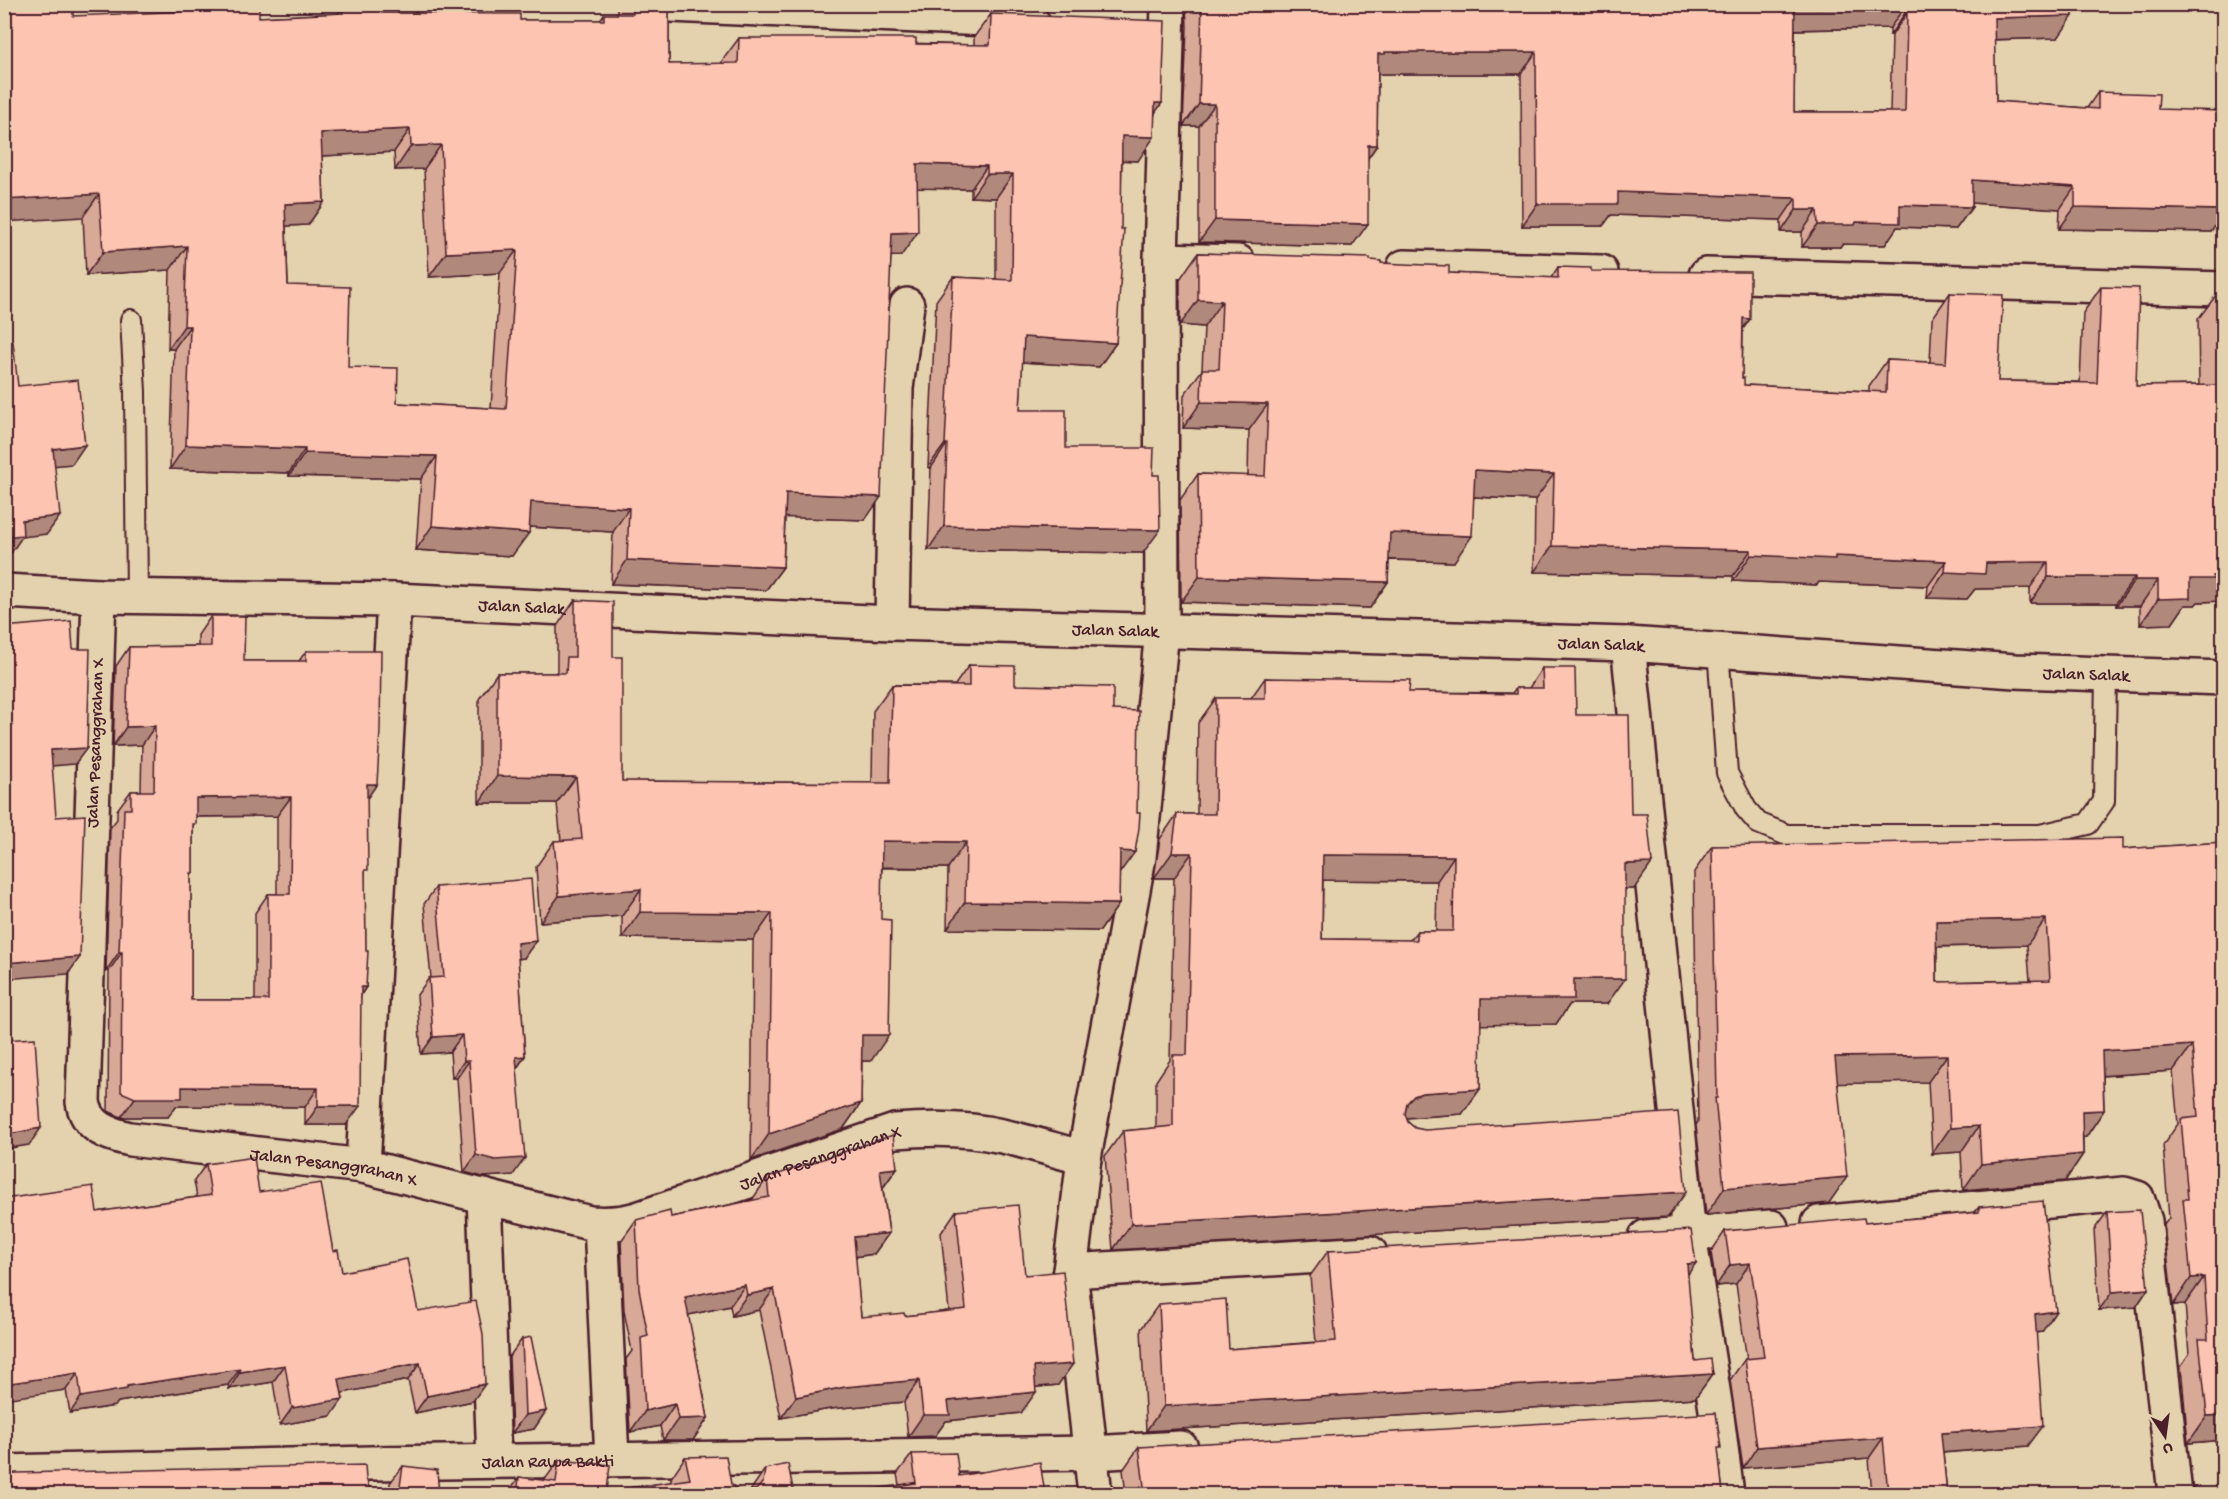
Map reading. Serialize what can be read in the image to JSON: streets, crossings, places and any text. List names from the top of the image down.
{
  "streets": {
    "street": ["Jalan Salak", "Jalan Pesanggrahan X", "Jalan Rawa Bakti"]
  },
  "crossings": [
    ["Jalan Salak", "Jalan Pesanggrahan X"]
  ],
  "north": "bottom"
}
